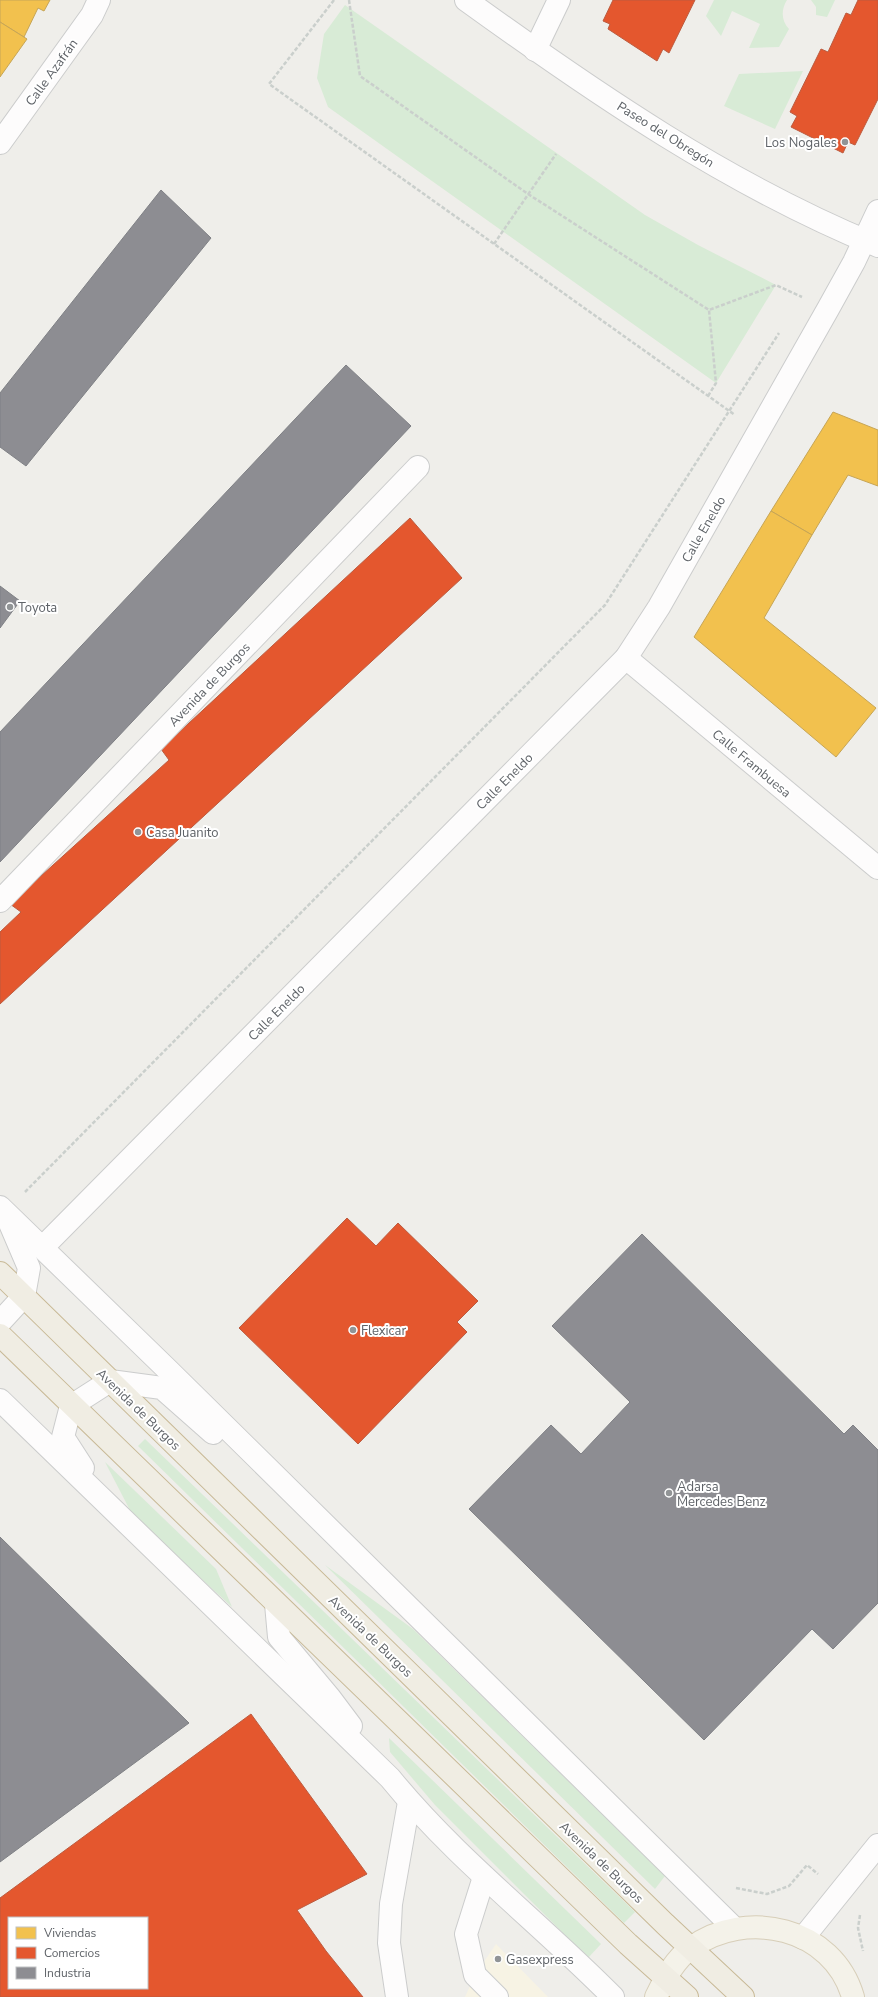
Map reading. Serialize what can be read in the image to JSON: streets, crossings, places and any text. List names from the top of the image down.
{
  "streets": {
    "highway": ["Avenida de Burgos"],
    "street": [
      "Calle Azafrán",
      "Paseo del Obregón",
      "Calle Eneldo",
      "Calle Frambuesa"
    ]
  },
  "crossings": [
    ["Paseo del Obregón", "Calle Eneldo"],
    ["Calle Eneldo", "Calle Frambuesa"]
  ],
  "places": [
    "Los Nogales",
    "Toyota",
    "Casa Juanito",
    "Flexicar",
    "Adarsa Mercedes Benz",
    "Gasexpress"
  ],
  "legend": ["Viviendas", "Comercios", "Industria"]
}
